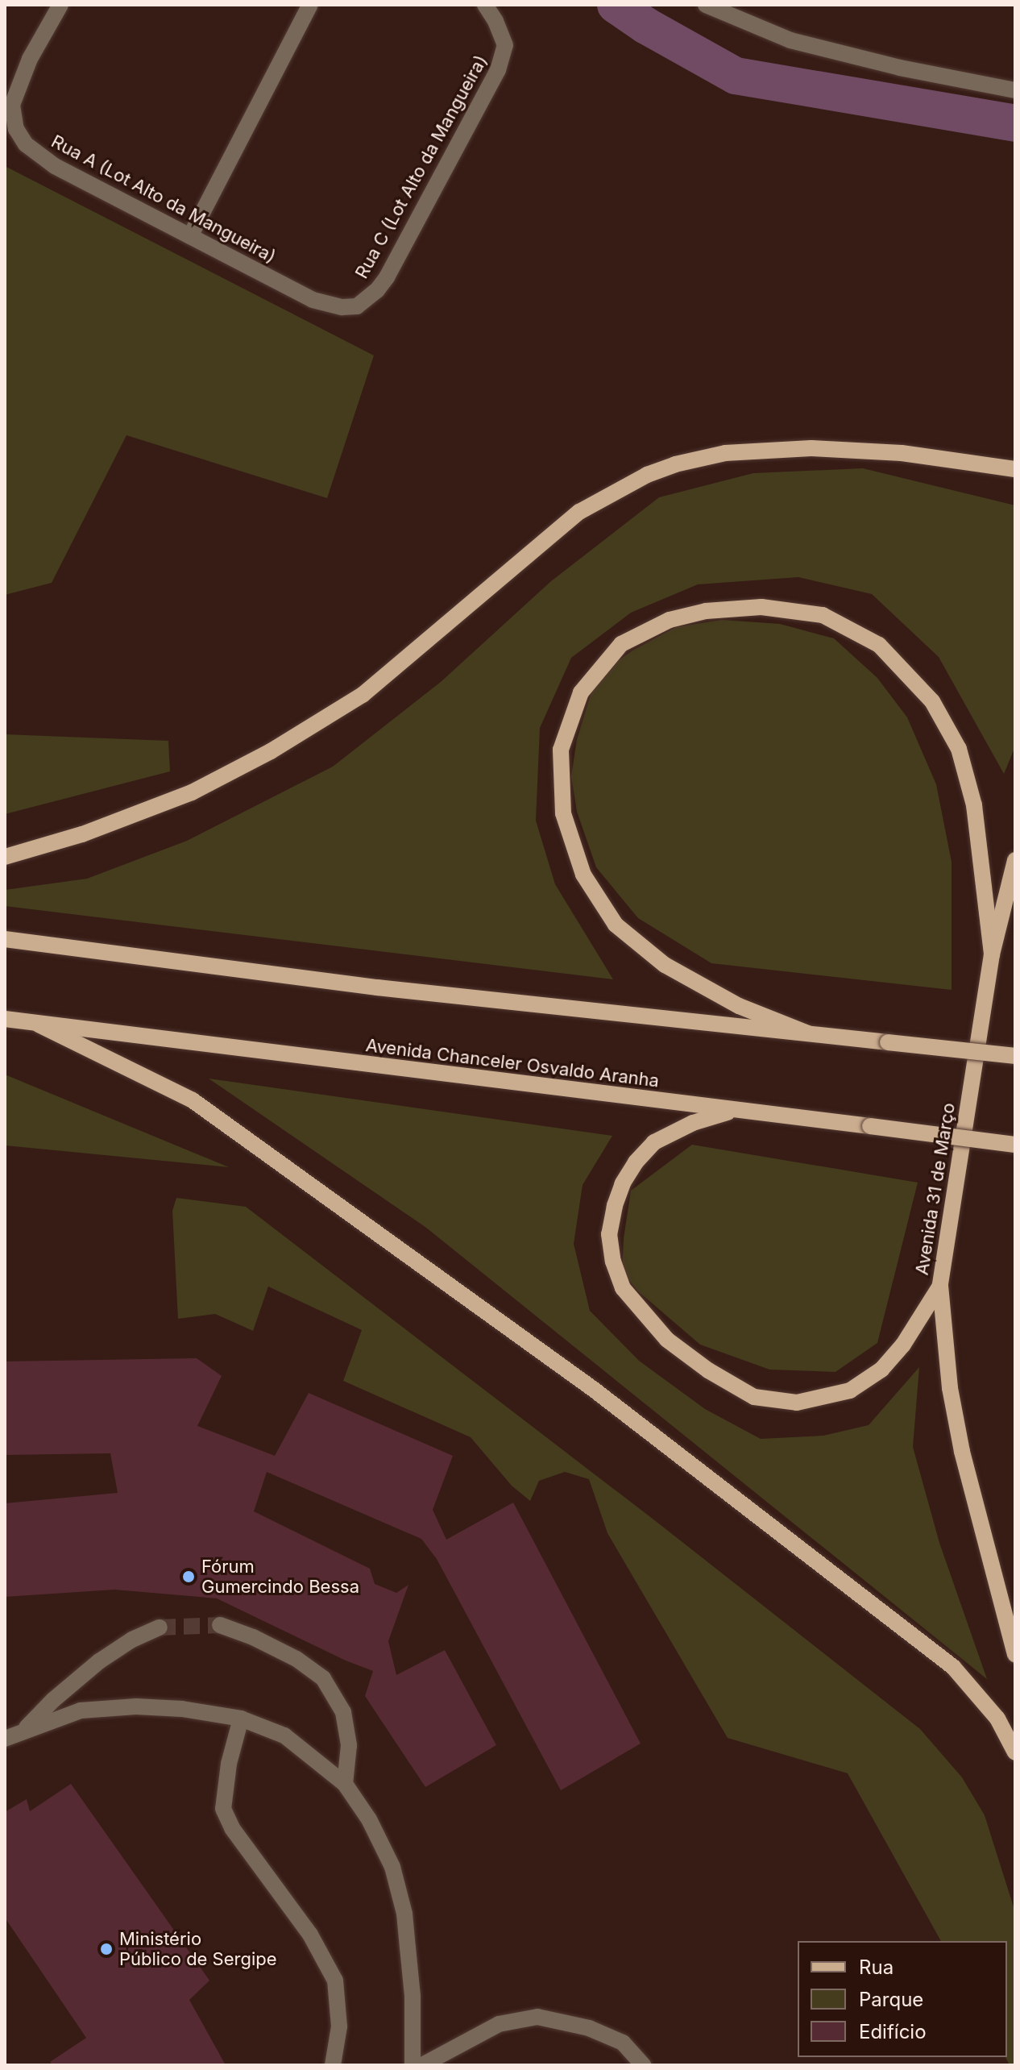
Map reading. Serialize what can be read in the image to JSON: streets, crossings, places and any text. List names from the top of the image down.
{
  "streets": {
    "main road": ["Avenida Chanceler Osvaldo Aranha", "Avenida 31 de Março"],
    "street": ["Rua C (Lot Alto da Mangueira)", "Rua A (Lot Alto da Mangueira)"]
  },
  "crossings": [
    ["Rua C (Lot Alto da Mangueira)", "Rua A (Lot Alto da Mangueira)"]
  ],
  "places": ["Fórum Gumercindo Bessa", "Ministério Público de Sergipe"],
  "legend": ["Rua", "Parque", "Edifício"]
}
